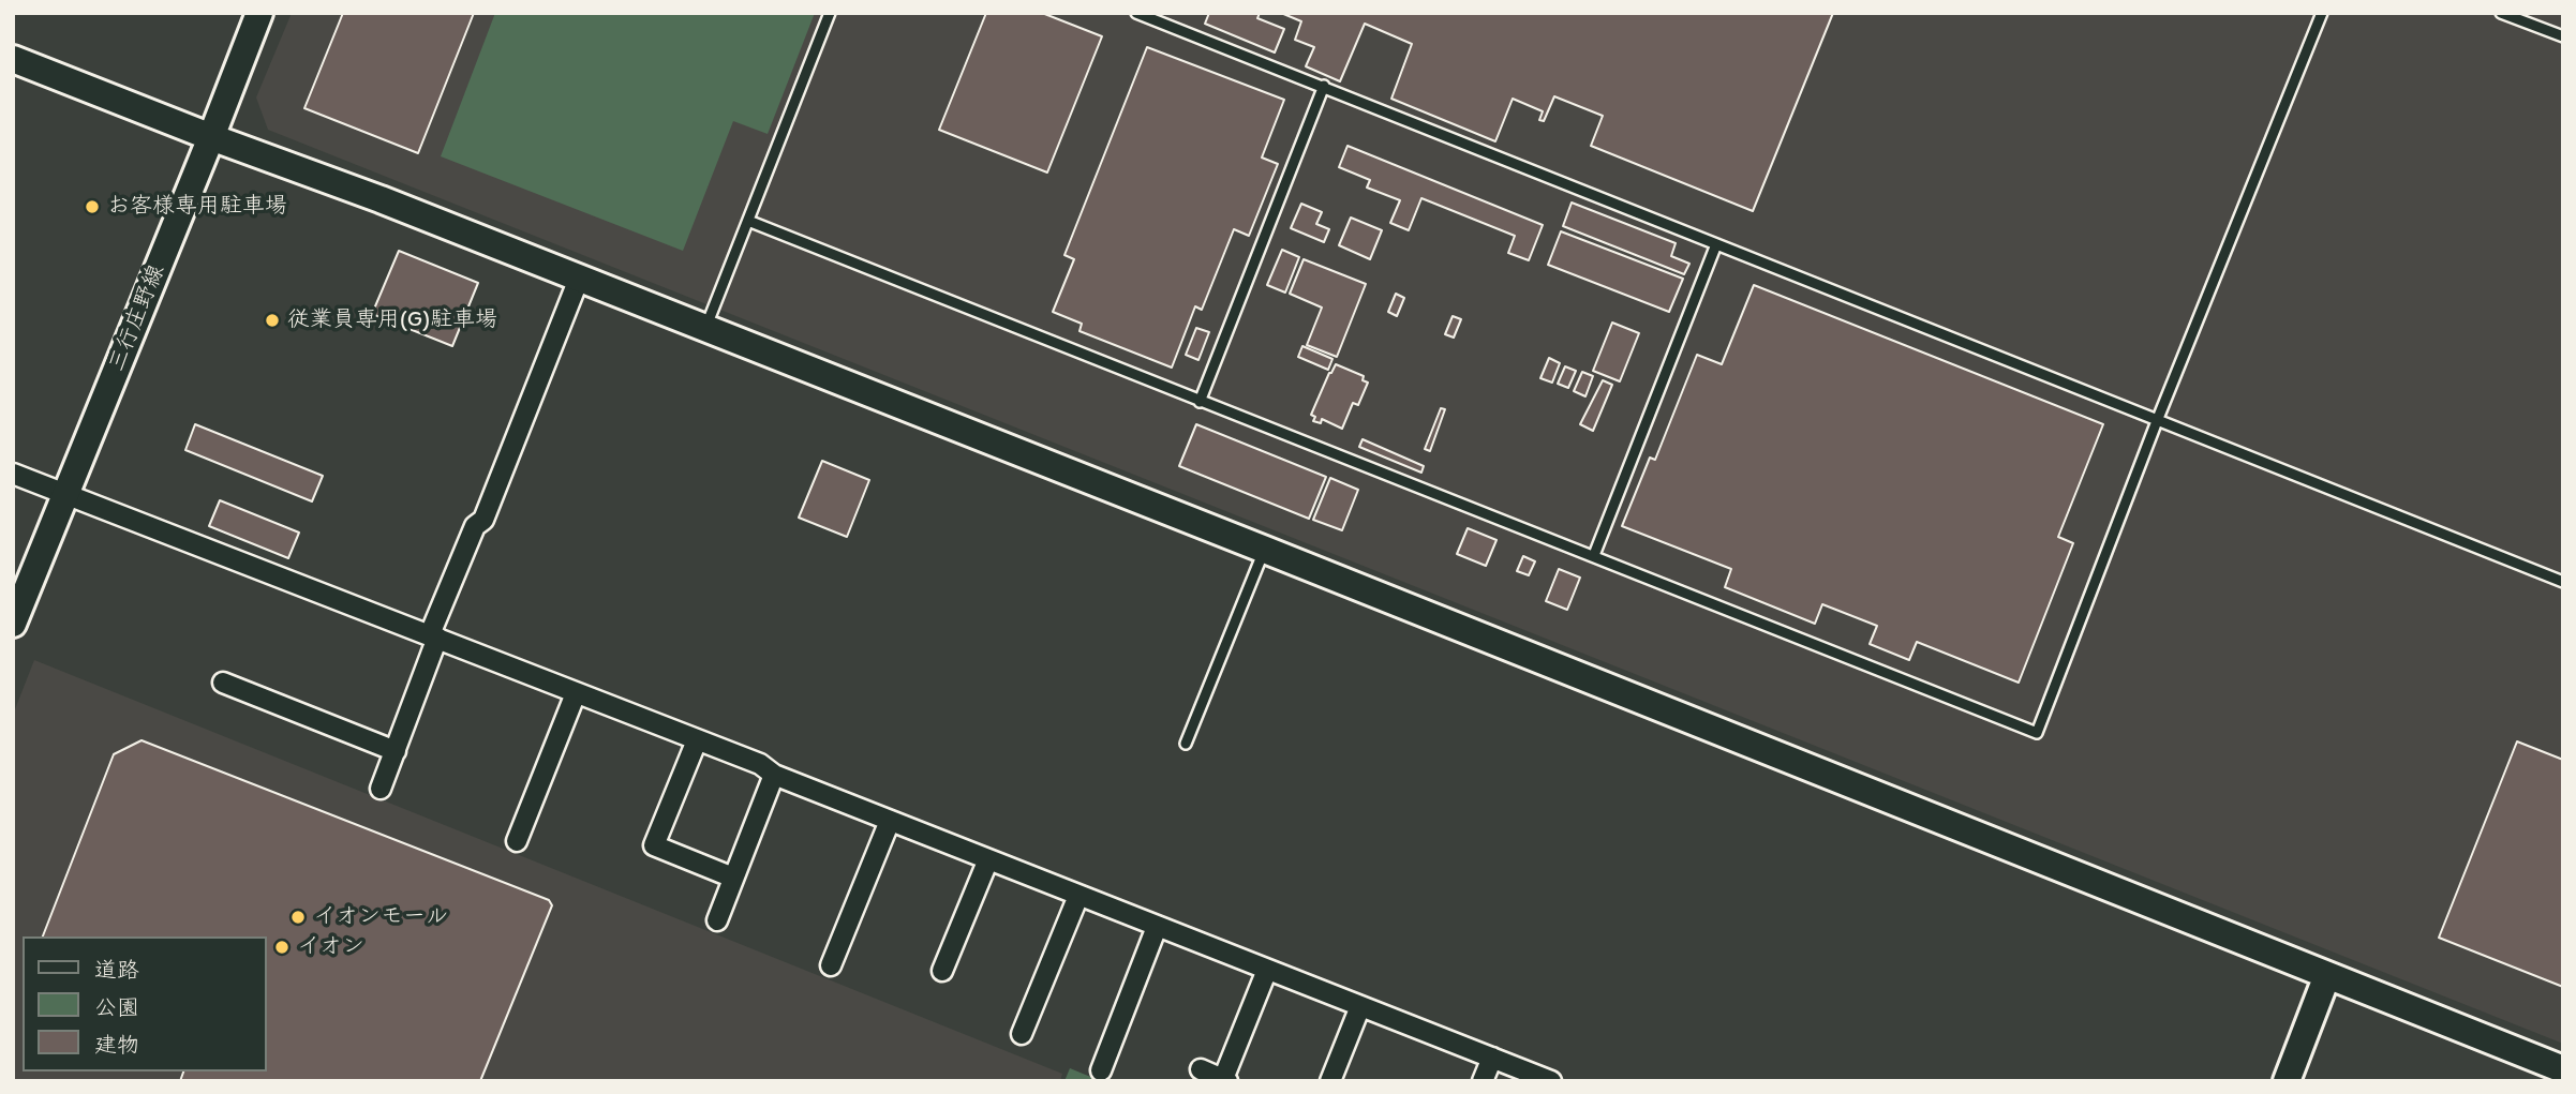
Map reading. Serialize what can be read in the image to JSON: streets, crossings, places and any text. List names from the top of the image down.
{
  "streets": {
    "street": ["三行庄野線"]
  },
  "places": [
    "お客様専用駐車場",
    "従業員専用(G)駐車場",
    "イオンモール",
    "イオン"
  ],
  "legend": ["道路", "公園", "建物"]
}
